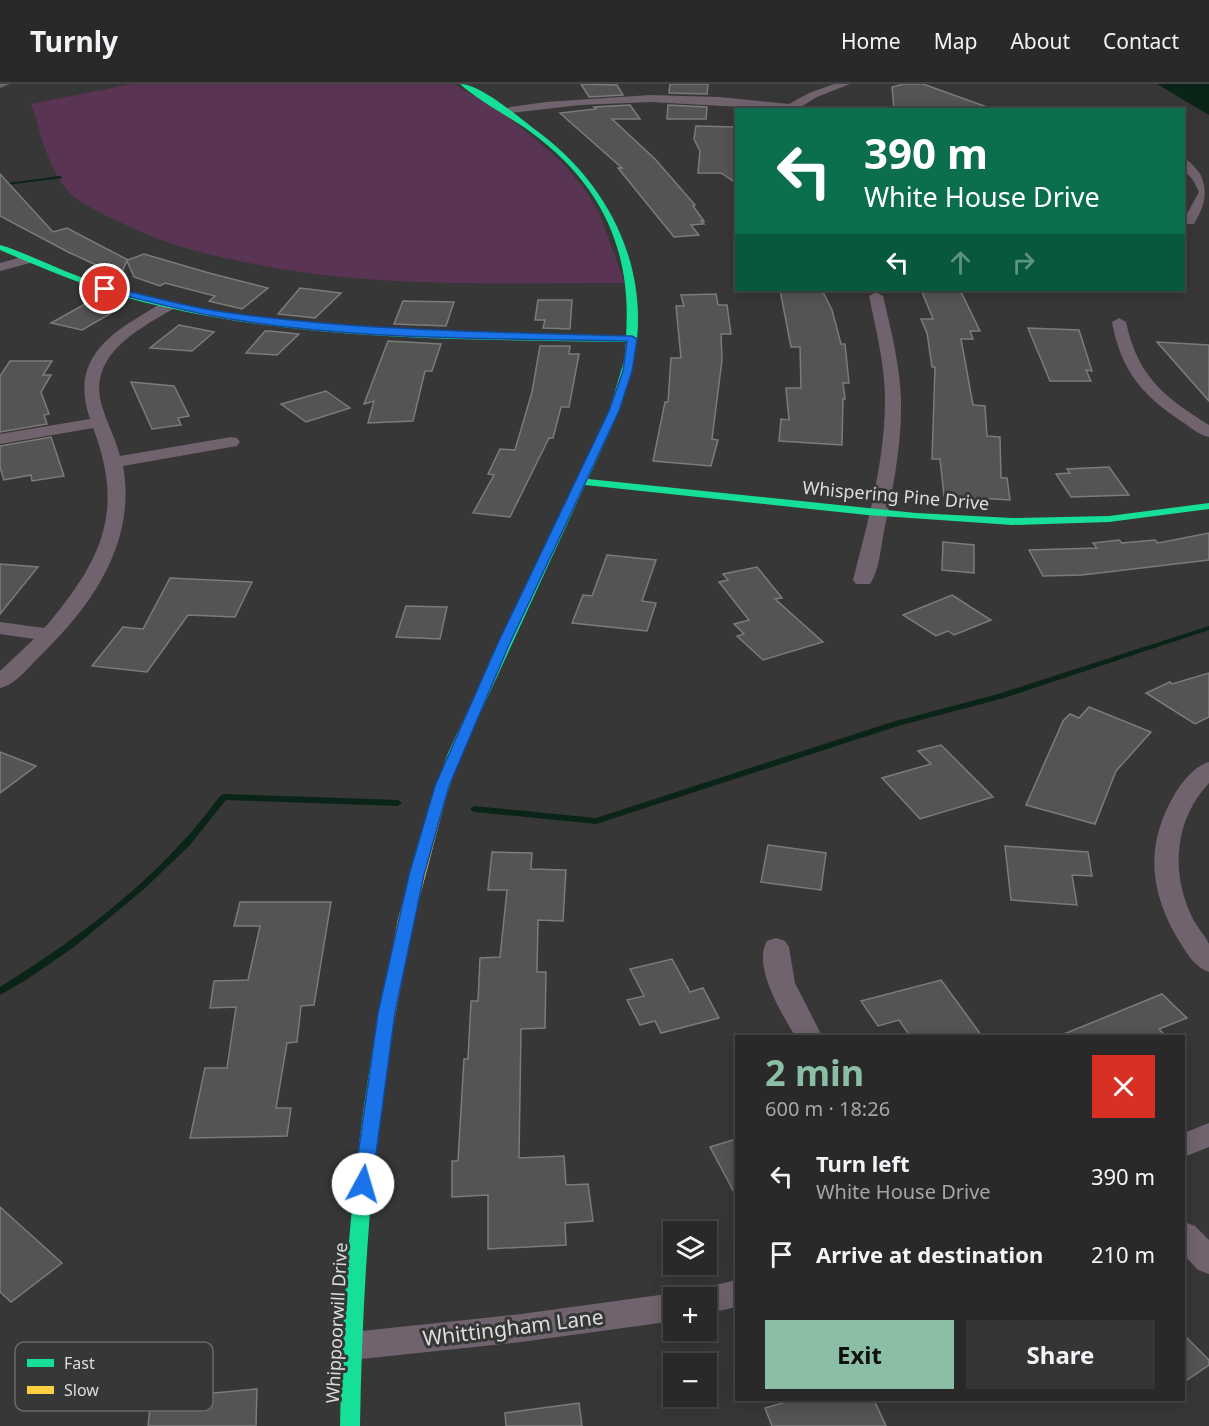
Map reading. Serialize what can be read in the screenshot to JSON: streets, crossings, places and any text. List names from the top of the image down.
{
  "streets": {
    "street": ["Whispering Pine Drive", "Whippoorwill Drive", "Whittingham Lane"]
  },
  "crossings": [
    ["Whispering Pine Drive", "Whippoorwill Drive"],
    ["Whippoorwill Drive", "Whittingham Lane"]
  ],
  "legend": ["Fast", "Slow"],
  "page": {
    "header": "Turnly",
    "nav": [
      "Home",
      "Map",
      "About",
      "Contact"
    ],
    "turn": ["390 m", "White House Drive"],
    "heading": ["2 min", "600 m · 18:26"],
    "list": [
      {
        "name": "Turn left",
        "note": "White House Drive",
        "value": "390 m"
      },
      {
        "name": "Arrive at destination",
        "value": "210 m"
      }
    ],
    "map_buttons": ["+", "−"],
    "buttons": ["Exit", "Share"]
  }
}
